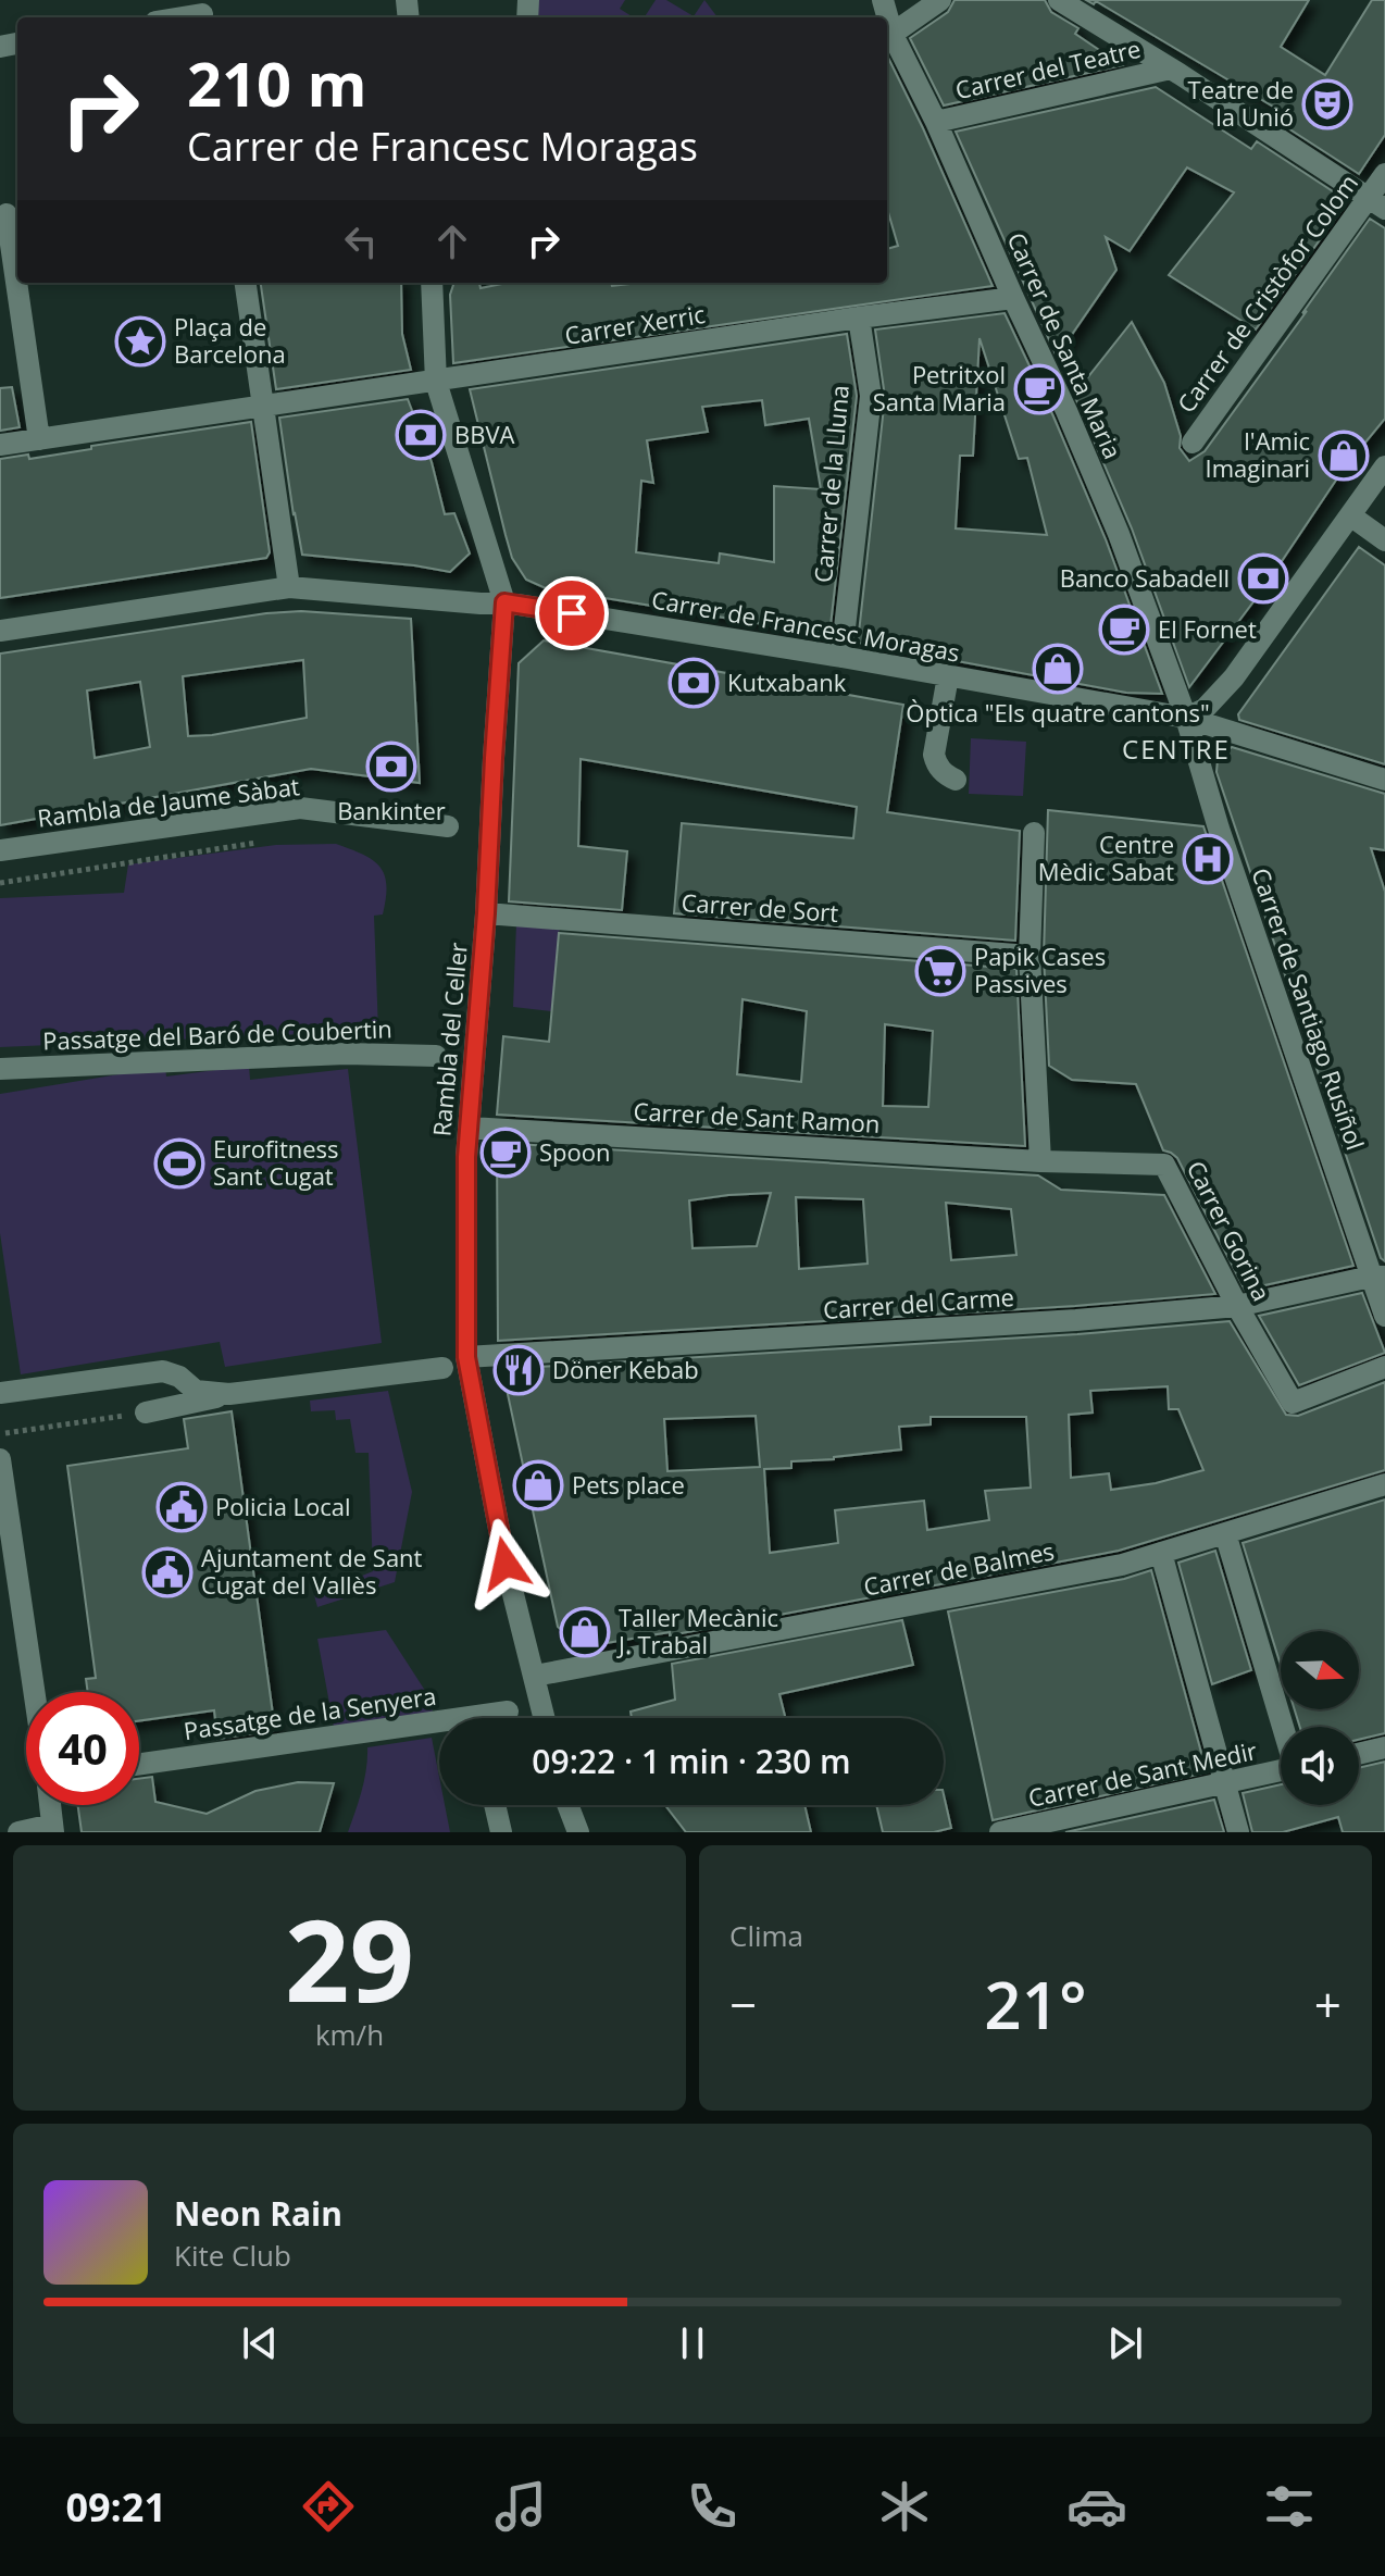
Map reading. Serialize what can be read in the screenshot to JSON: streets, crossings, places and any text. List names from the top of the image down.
{
  "streets": {
    "street": [
      "Carrer del Teatre",
      "Carrer de Cristòfor Colom",
      "Carrer Xerric",
      "Carrer de Santa Maria",
      "Carrer de la Lluna",
      "Carrer de Francesc Moragas",
      "Rambla de Jaume Sàbat",
      "Carrer de Sort",
      "Carrer de Santiago Rusiñol",
      "Passatge del Baró de Coubertin",
      "Rambla del Celler",
      "Carrer de Sant Ramon",
      "Carrer Gorina",
      "Carrer del Carme",
      "Carrer de Balmes",
      "Passatge de la Senyera",
      "Carrer de Sant Medir"
    ]
  },
  "crossings": [
    ["Carrer del Teatre", "Carrer de Santa Maria"],
    ["Carrer Xerric", "Carrer de Santa Maria"],
    ["Carrer Xerric", "Carrer de la Lluna"],
    ["Carrer de Santa Maria", "Carrer de Francesc Moragas"],
    ["Carrer de Santa Maria", "Carrer de Santiago Rusiñol"],
    ["Carrer de la Lluna", "Carrer de Francesc Moragas"],
    ["Carrer de Francesc Moragas", "Carrer de Santiago Rusiñol"],
    ["Carrer de Francesc Moragas", "Rambla del Celler"],
    ["Carrer de Sort", "Rambla del Celler"],
    ["Carrer de Santiago Rusiñol", "Carrer del Carme"],
    ["Rambla del Celler", "Carrer de Sant Ramon"],
    ["Rambla del Celler", "Carrer del Carme"],
    ["Rambla del Celler", "Carrer de Balmes"],
    ["Carrer de Sant Ramon", "Carrer Gorina"],
    ["Carrer Gorina", "Carrer del Carme"]
  ],
  "districts": ["CENTRE"],
  "places": {
    "theatre": ["Teatre de la Unió"],
    "place": ["Plaça de Barcelona"],
    "cafe": ["Petritxol Santa Maria", "El Fornet", "Spoon"],
    "bank": [
      "BBVA",
      "Banco Sabadell",
      "Kutxabank",
      "Bankinter"
    ],
    "shop": [
      "l'Amic Imaginari",
      "Òptica \"Els quatre cantons\"",
      "Pets place",
      "Taller Mecànic J. Trabal"
    ],
    "hospital": ["Centre Mèdic Sabat"],
    "supermarket": ["Papik Cases Passives"],
    "sports": ["Eurofitness Sant Cugat"],
    "restaurant": ["Döner Kebab"],
    "public building": ["Policia Local", "Ajuntament de Sant Cugat del Vallès"]
  },
  "north": "right",
  "page": {
    "turn": ["210 m", "Carrer de Francesc Moragas"],
    "limit": "40",
    "trip": "09:22 · 1 min · 230 m",
    "tile": [
      ["29", "km/h"],
      "Clima"
    ],
    "heat": ["−", "21°", "+"],
    "song": ["Neon Rain", "Kite Club"],
    "tabs": "09:21"
  }
}
